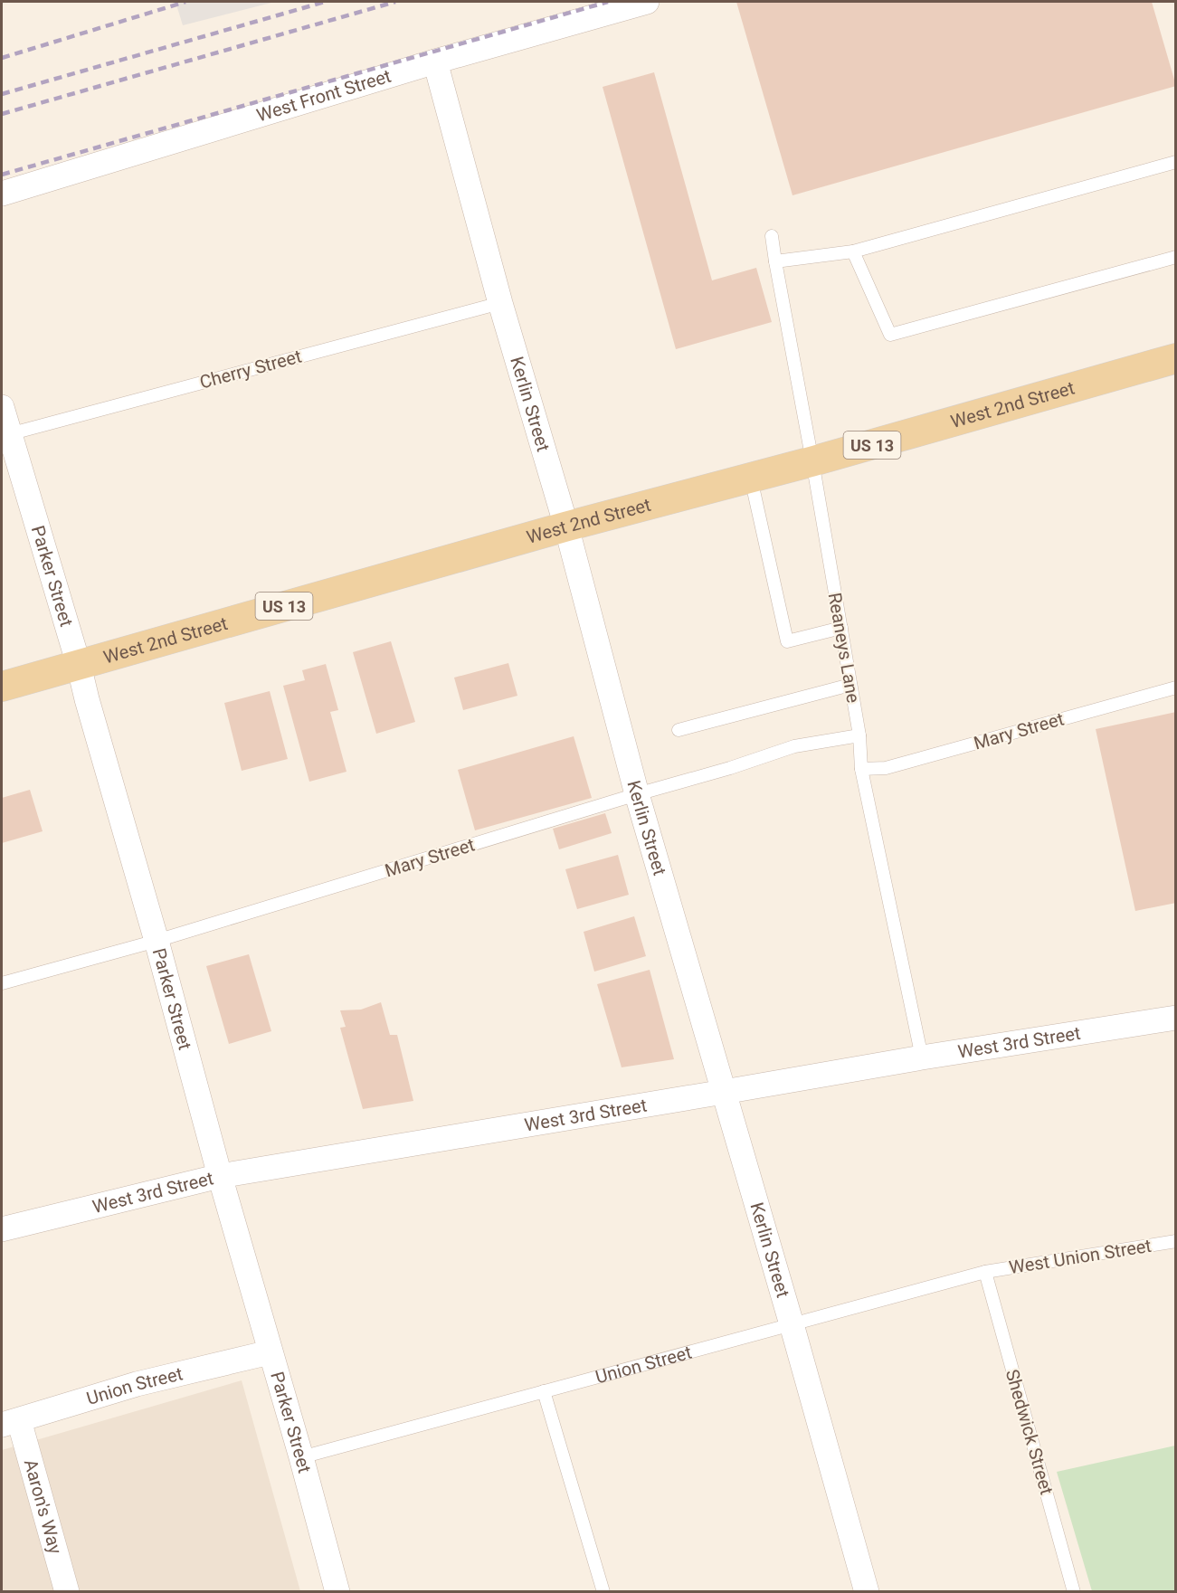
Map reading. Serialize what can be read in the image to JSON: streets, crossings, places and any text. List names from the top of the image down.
{
  "streets": {
    "main road": ["West 2nd Street", "US 13"],
    "street": [
      "West Front Street",
      "Kerlin Street",
      "Parker Street",
      "West 3rd Street",
      "Union Street",
      "Aaron's Way"
    ],
    "lane": [
      "Cherry Street",
      "Reaneys Lane",
      "Mary Street",
      "West Union Street",
      "Shedwick Street"
    ]
  },
  "crossings": [
    ["West Front Street", "Kerlin Street"],
    ["Cherry Street", "Kerlin Street"],
    ["Cherry Street", "Parker Street"],
    ["Kerlin Street", "West 2nd Street"],
    ["Kerlin Street", "Mary Street"],
    ["Kerlin Street", "West 3rd Street"],
    ["Kerlin Street", "Union Street"],
    ["West 2nd Street", "Parker Street"],
    ["West 2nd Street", "Reaneys Lane"],
    ["Parker Street", "Mary Street"],
    ["Parker Street", "West 3rd Street"],
    ["Parker Street", "Union Street"],
    ["Reaneys Lane", "Mary Street"],
    ["Reaneys Lane", "West 3rd Street"],
    ["West Union Street", "Union Street"],
    ["West Union Street", "Shedwick Street"],
    ["Union Street", "Shedwick Street"],
    ["Union Street", "Aaron's Way"]
  ]
}
